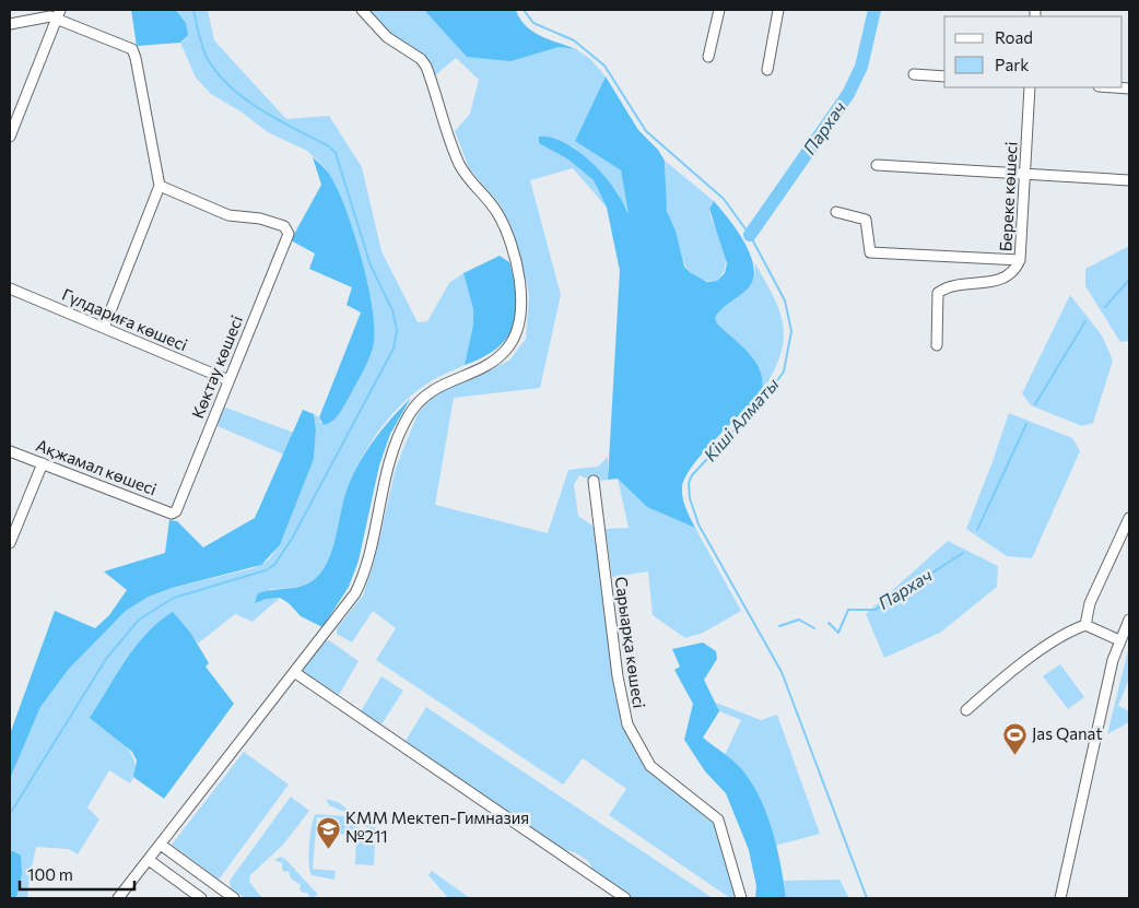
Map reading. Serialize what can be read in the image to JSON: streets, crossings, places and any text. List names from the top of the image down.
{
  "streets": {
    "street": [
      "Береке көшесі",
      "Гүлдариға көшесі",
      "Көктау көшесі",
      "Ақжамал көшесі",
      "Сарыарқа көшесі"
    ]
  },
  "crossings": [
    ["Гүлдариға көшесі", "Көктау көшесі"],
    ["Көктау көшесі", "Ақжамал көшесі"]
  ],
  "water": ["Пархач", "Кіші Алматы"],
  "places": {
    "sports": ["Jas Qanat"],
    "school or university": ["КММ Мектеп-Гимназия №211"]
  },
  "legend": ["Road", "Park"],
  "scale_bar": "100 m"
}
